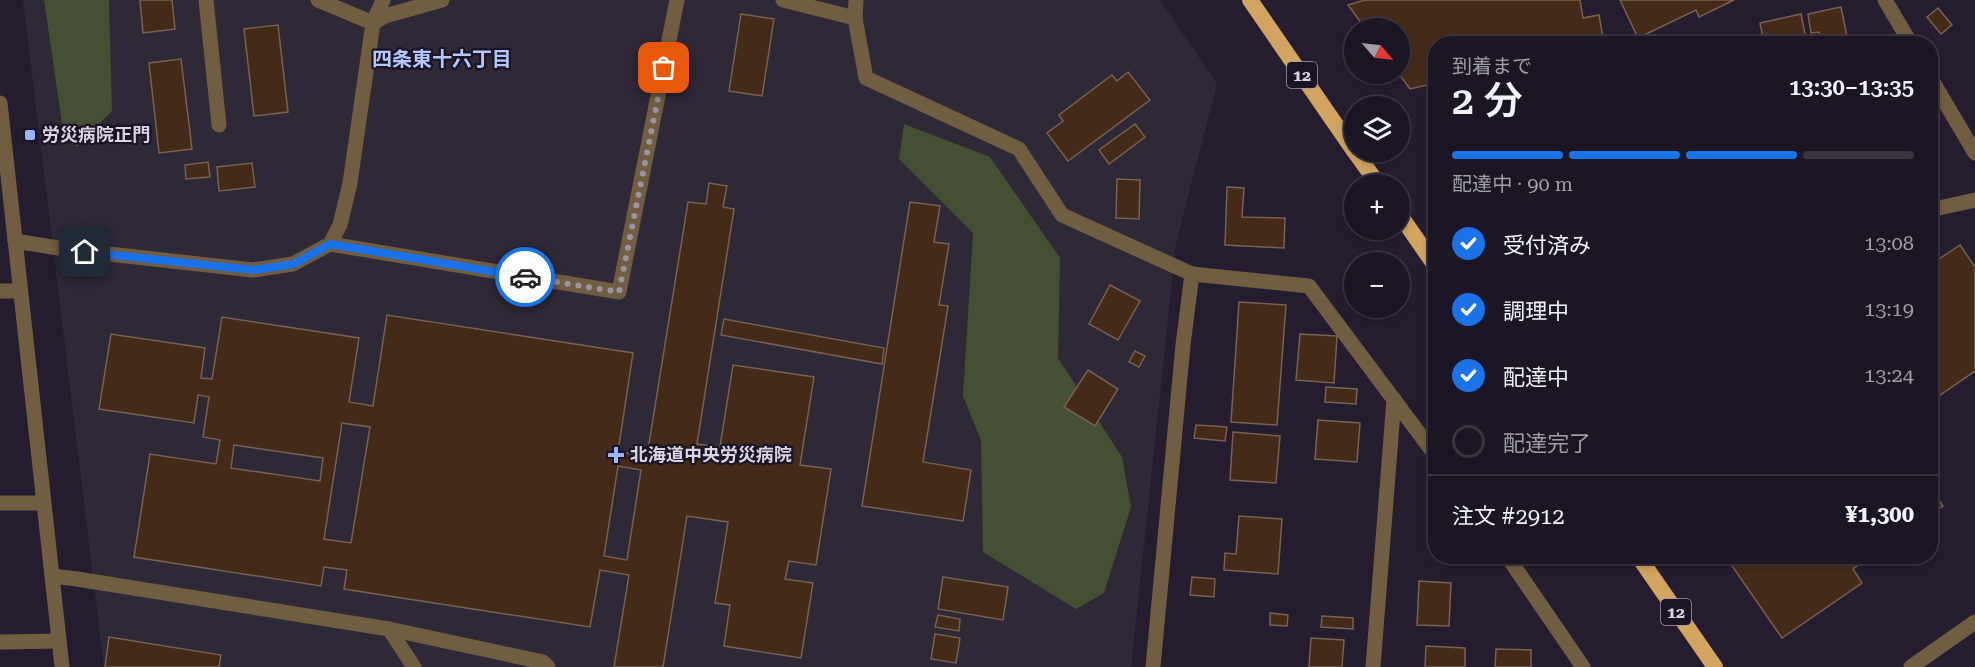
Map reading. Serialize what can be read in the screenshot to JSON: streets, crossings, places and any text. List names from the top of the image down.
{
  "streets": {
    "highway": ["12"]
  },
  "districts": ["四条東十六丁目"],
  "places": {
    "transit": ["労災病院正門"],
    "health": ["北海道中央労災病院"]
  },
  "north": "bottom right",
  "page": {
    "map_buttons": ["+", "−"],
    "heading": ["2 分", "到着まで", "13:30–13:35"],
    "panel": ["注文 #2912", "¥1,300"],
    "bar": "配達中 · 90 m",
    "list": [
      ["受付済み", "13:08"],
      ["調理中", "13:19"],
      ["配達中", "13:24"],
      "配達完了"
    ]
  }
}
